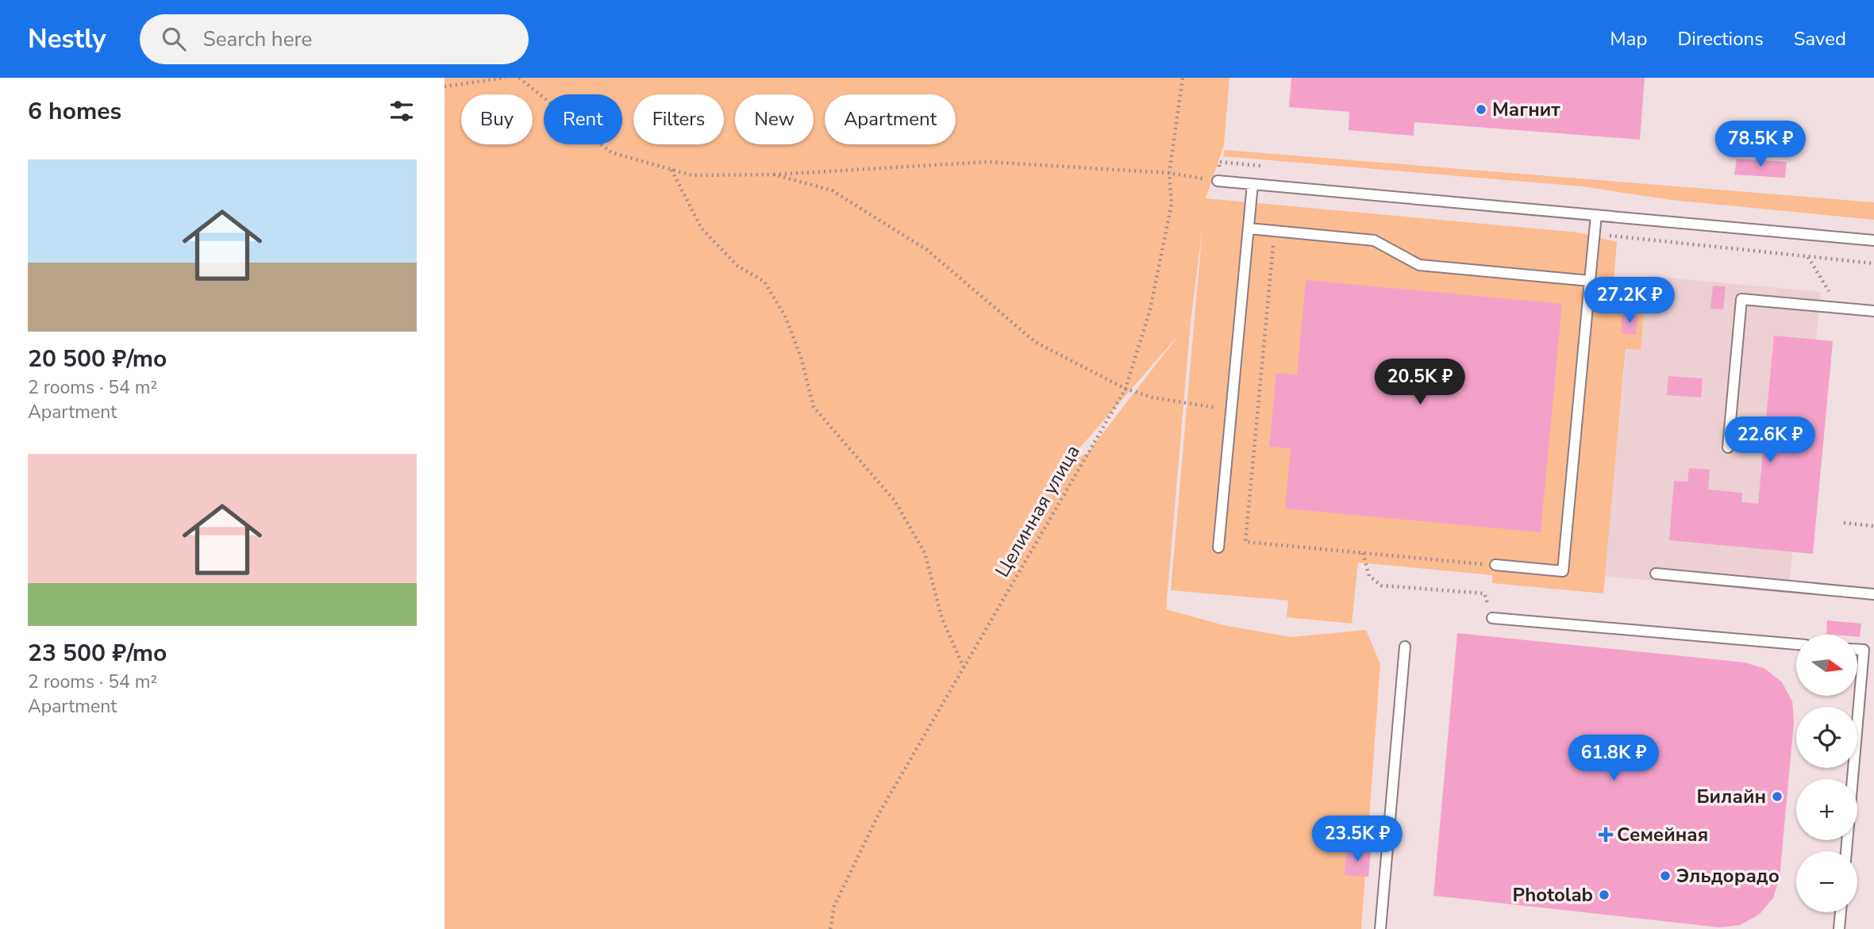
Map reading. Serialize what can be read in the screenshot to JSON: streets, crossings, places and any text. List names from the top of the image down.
{
  "streets": {
    "path": ["Целинная улица"]
  },
  "places": {
    "other": [
      "Магнит",
      "Билайн",
      "Эльдорадо",
      "Photolab"
    ],
    "health": ["Семейная"]
  },
  "north": "right",
  "page": {
    "header": "Nestly",
    "search": "Search here",
    "nav": ["Map", "Directions", "Saved"],
    "heading": "6 homes",
    "chip": [
      "Buy",
      "Rent",
      "Filters",
      "New",
      "Apartment"
    ],
    "price": [
      "78.5K ₽",
      "27.2K ₽",
      "20.5K ₽",
      "22.6K ₽",
      "61.8K ₽",
      "23.5K ₽"
    ],
    "list": [
      {
        "name": "20 500 ₽/mo",
        "note": "2 rooms · 54 m² · Apartment"
      },
      {
        "name": "23 500 ₽/mo",
        "note": "2 rooms · 54 m² · Apartment"
      }
    ],
    "map_buttons": ["+", "−"]
  }
}
